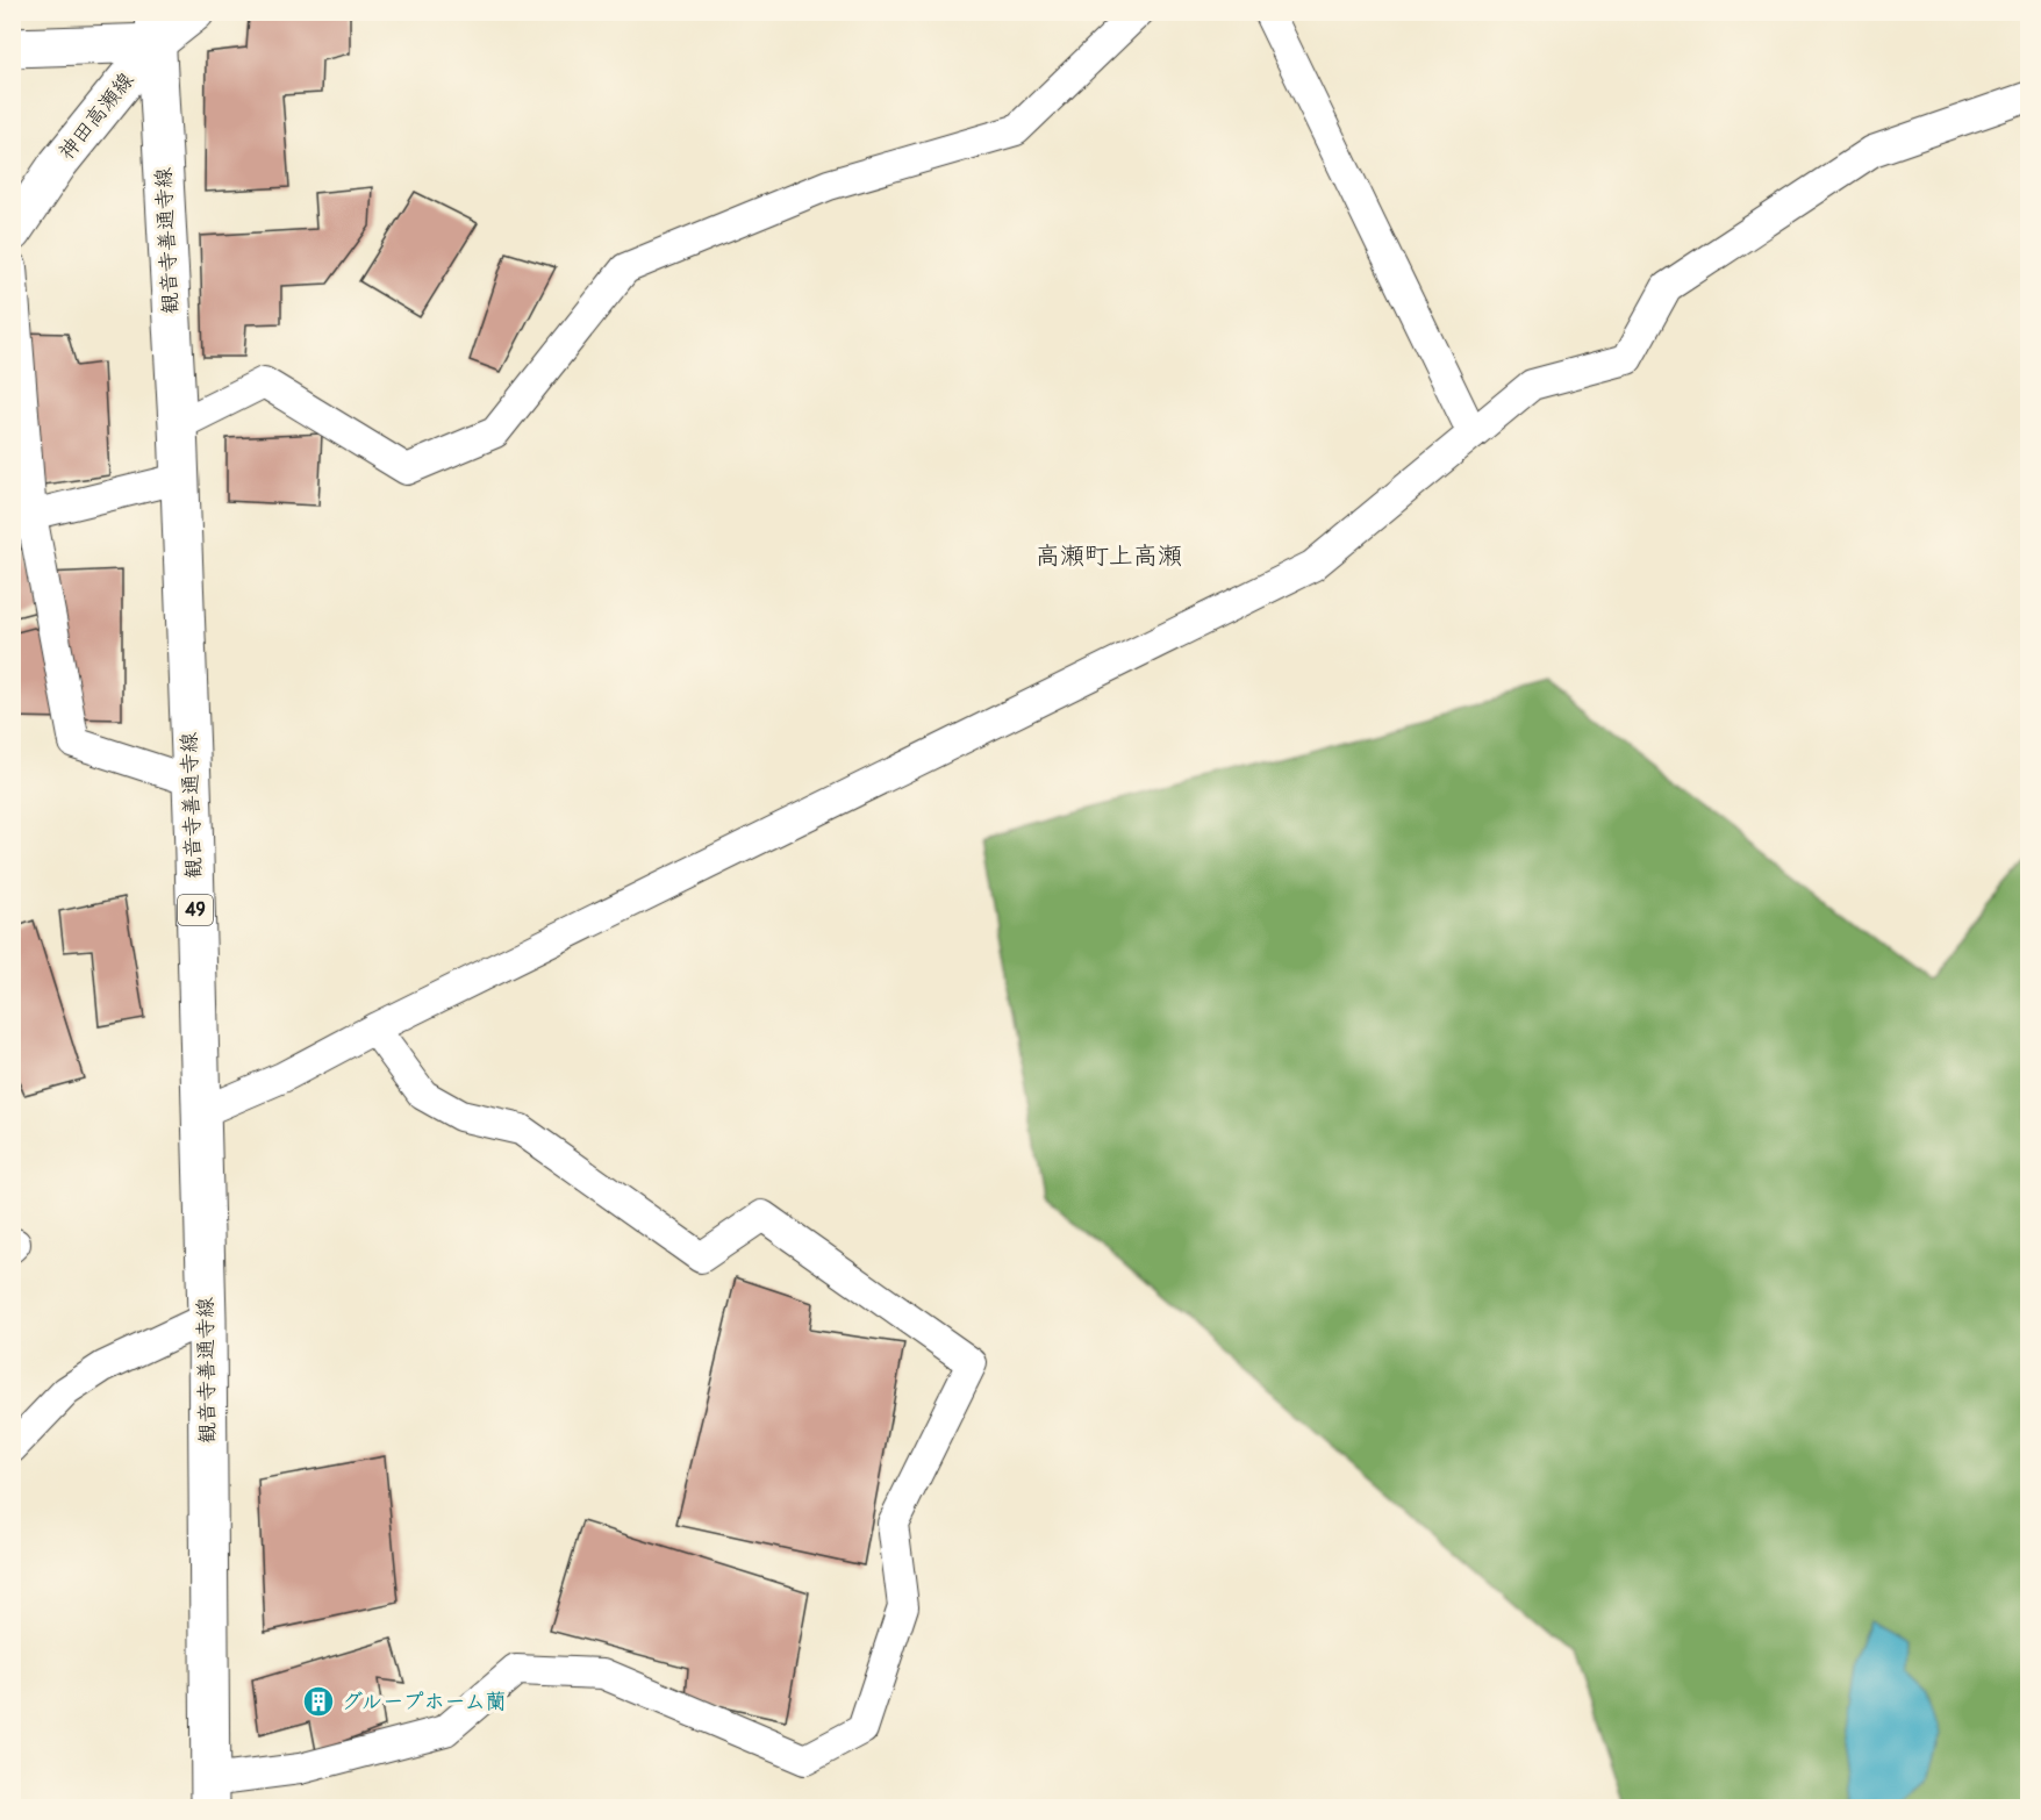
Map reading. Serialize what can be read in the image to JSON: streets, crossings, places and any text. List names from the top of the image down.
{
  "streets": {
    "main road": ["神田高瀬線", "観音寺善通寺線", "49"]
  },
  "crossings": [
    ["神田高瀬線", "観音寺善通寺線"]
  ],
  "districts": ["高瀬町上高瀬"],
  "places": {
    "building": ["グループホーム蘭"]
  }
}
